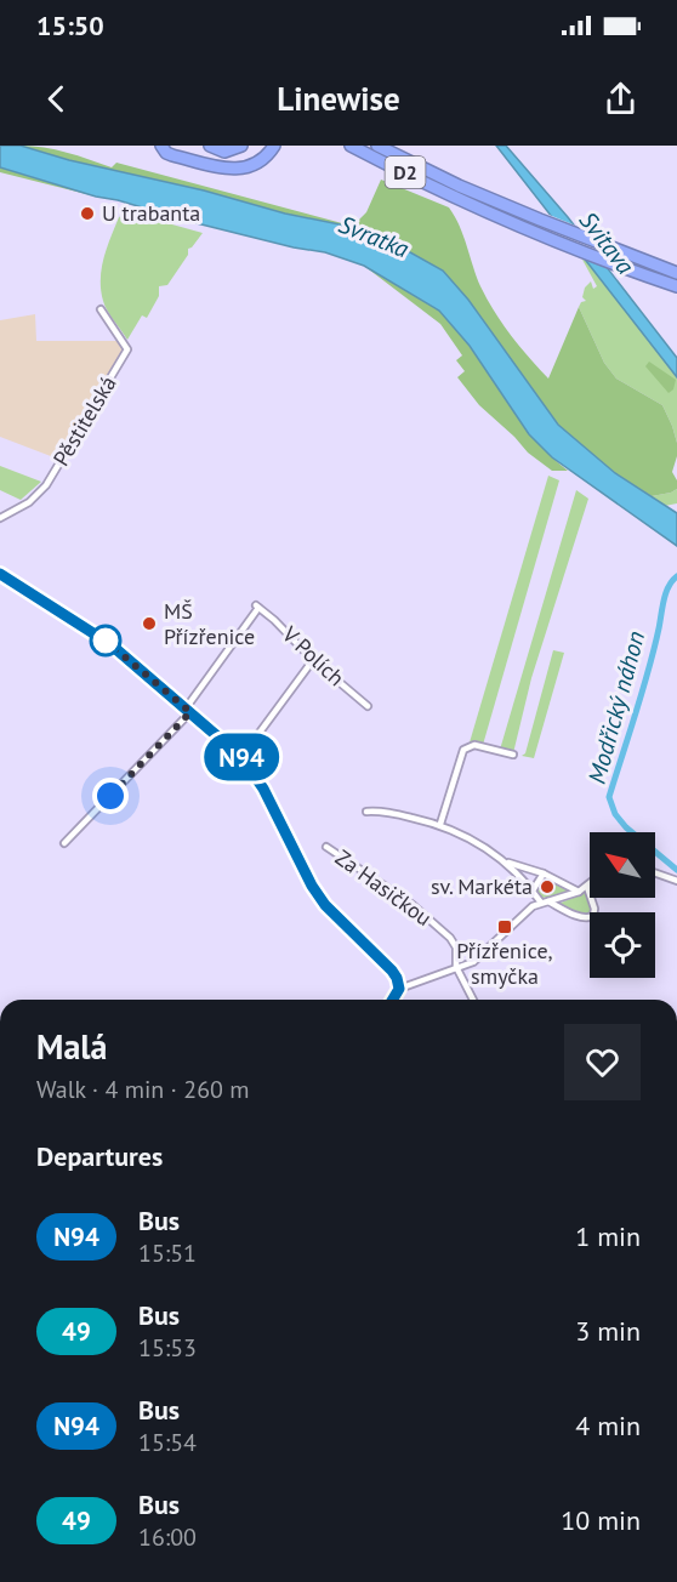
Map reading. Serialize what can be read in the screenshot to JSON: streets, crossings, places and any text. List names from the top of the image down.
{
  "streets": {
    "highway": ["D2"],
    "street": ["Pěstitelská", "V Polích", "Za Hasičkou"]
  },
  "water": ["Svratka", "Svitava", "Modřický náhon"],
  "places": {
    "other": ["U trabanta", "MŠ Přízřenice", "sv. Markéta"],
    "transit": ["Přízřenice, smyčka"]
  },
  "lines": ["bus line N94"],
  "north": "top left",
  "page": {
    "status": "15:50",
    "header": "Linewise",
    "on_map": "N94",
    "heading": [
      ["Malá", "Walk · 4 min · 260 m"],
      "Departures"
    ],
    "list": [
      {
        "mark": "N94",
        "name": "Bus",
        "note": "15:51",
        "value": "1 min"
      },
      {
        "mark": "49",
        "name": "Bus",
        "note": "15:53",
        "value": "3 min"
      },
      {
        "mark": "N94",
        "name": "Bus",
        "note": "15:54",
        "value": "4 min"
      },
      {
        "mark": "49",
        "name": "Bus",
        "note": "16:00",
        "value": "10 min"
      }
    ]
  }
}
